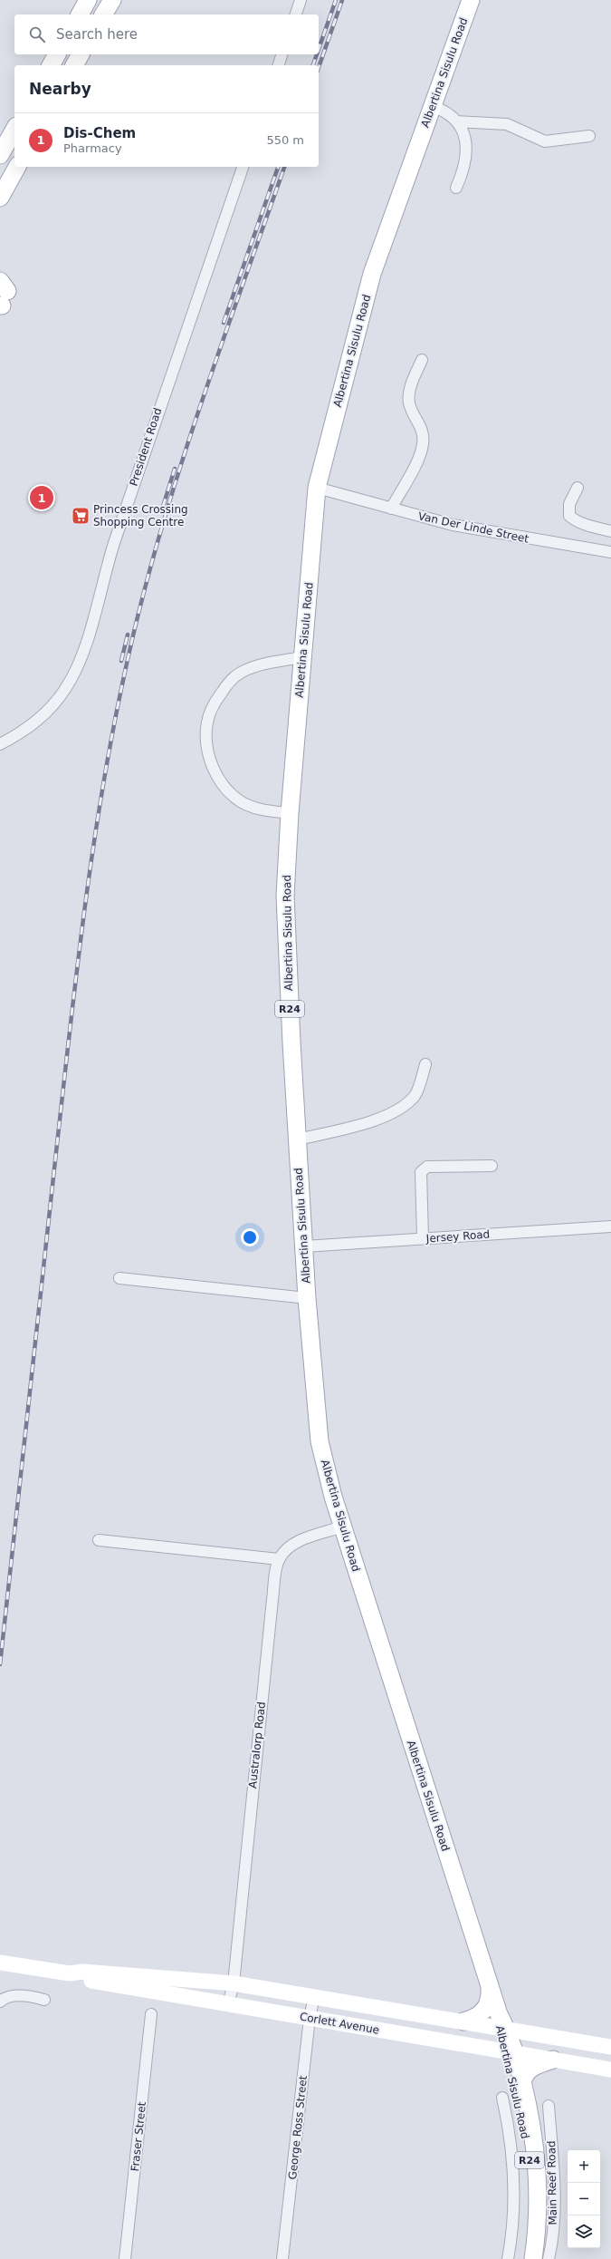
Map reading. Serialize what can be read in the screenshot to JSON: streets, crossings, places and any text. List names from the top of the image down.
{
  "streets": {
    "main road": ["Albertina Sisulu Road", "R24"],
    "street": [
      "President Road",
      "Van Der Linde Street",
      "Jersey Road",
      "Australorp Road",
      "Corlett Avenue",
      "George Ross Street",
      "Fraser Street",
      "Main Reef Road"
    ]
  },
  "crossings": [
    ["Albertina Sisulu Road", "Van Der Linde Street"],
    ["Albertina Sisulu Road", "Jersey Road"],
    ["Albertina Sisulu Road", "Corlett Avenue"],
    ["Australorp Road", "Corlett Avenue"],
    ["Corlett Avenue", "George Ross Street"]
  ],
  "places": {
    "supermarket": ["Princess Crossing Shopping Centre"]
  },
  "page": {
    "search": "Search here",
    "heading": "Nearby",
    "list": [
      {
        "mark": "1",
        "name": "Dis-Chem",
        "note": "Pharmacy",
        "value": "550 m"
      }
    ],
    "pins": "1",
    "map_buttons": ["+", "−"]
  }
}
